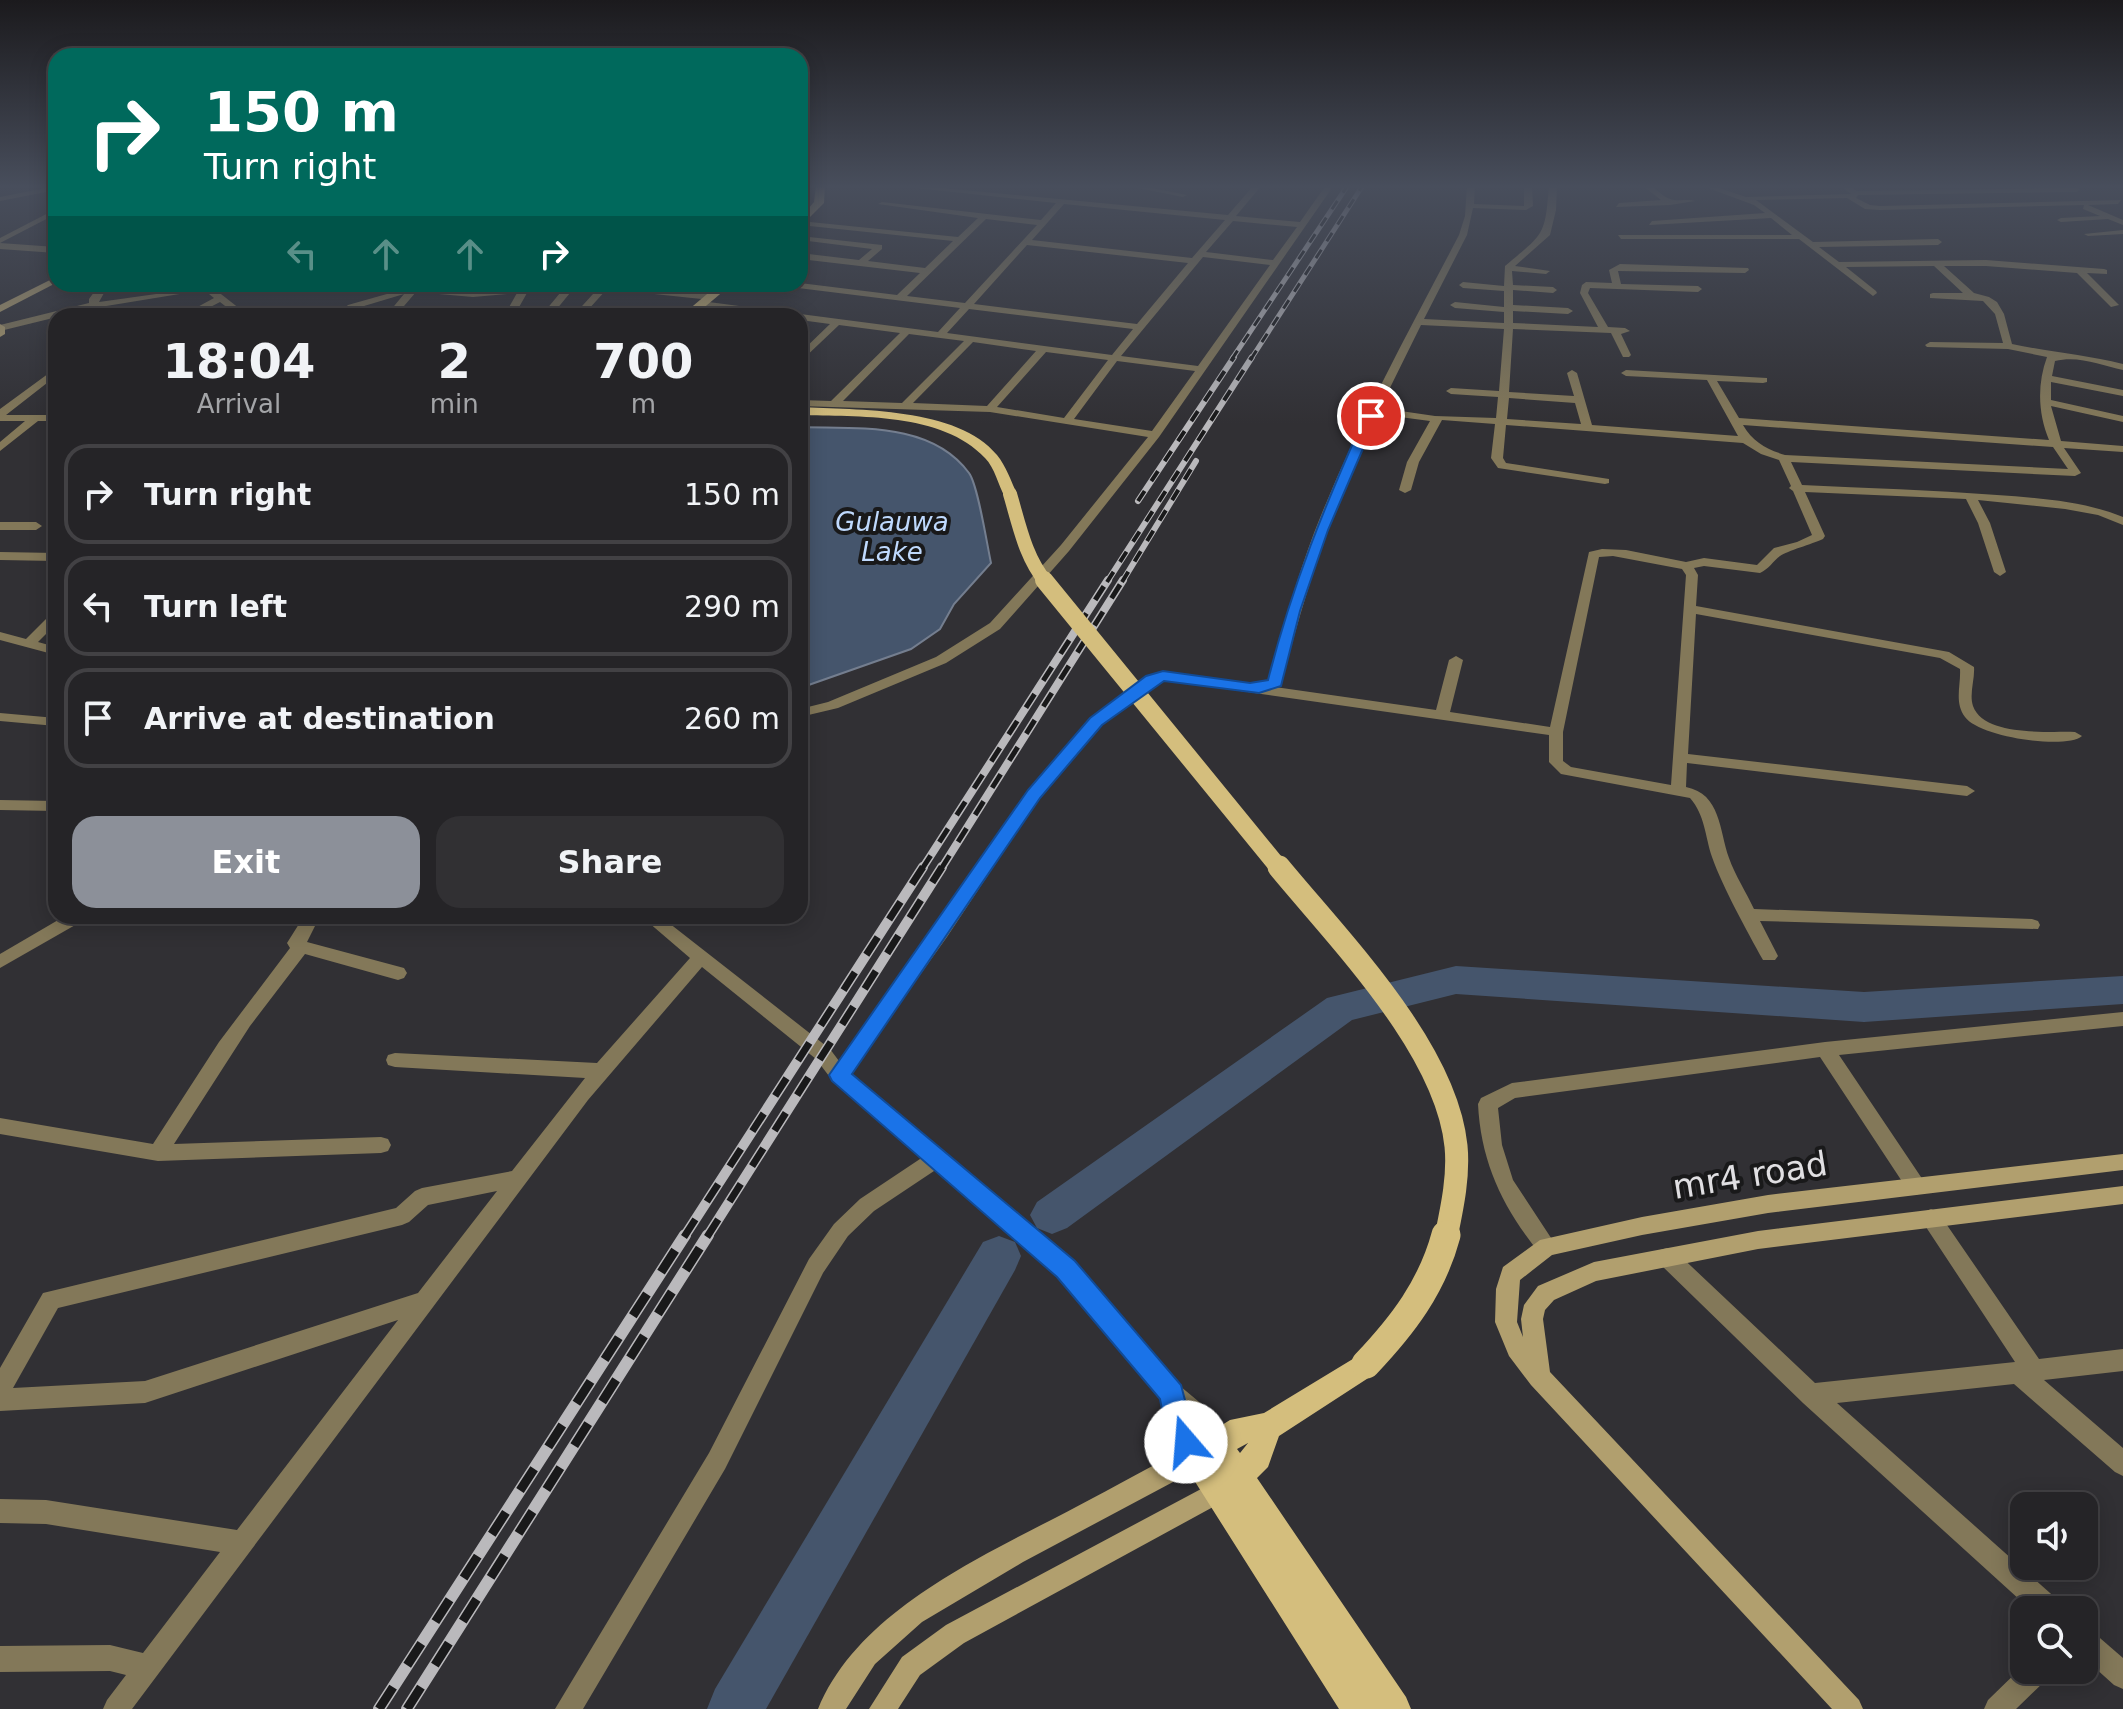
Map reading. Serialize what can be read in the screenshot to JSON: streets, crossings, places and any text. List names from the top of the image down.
{
  "streets": {
    "street": ["mr4 road"]
  },
  "water": ["Gulauwa Lake"],
  "page": {
    "turn": ["150 m", "Turn right"],
    "eta": [
      "18:04",
      "Arrival",
      "2",
      "min",
      "700",
      "m"
    ],
    "list": [
      {
        "name": "Turn right",
        "value": "150 m"
      },
      {
        "name": "Turn left",
        "value": "290 m"
      },
      {
        "name": "Arrive at destination",
        "value": "260 m"
      }
    ],
    "buttons": ["Exit", "Share"]
  }
}
